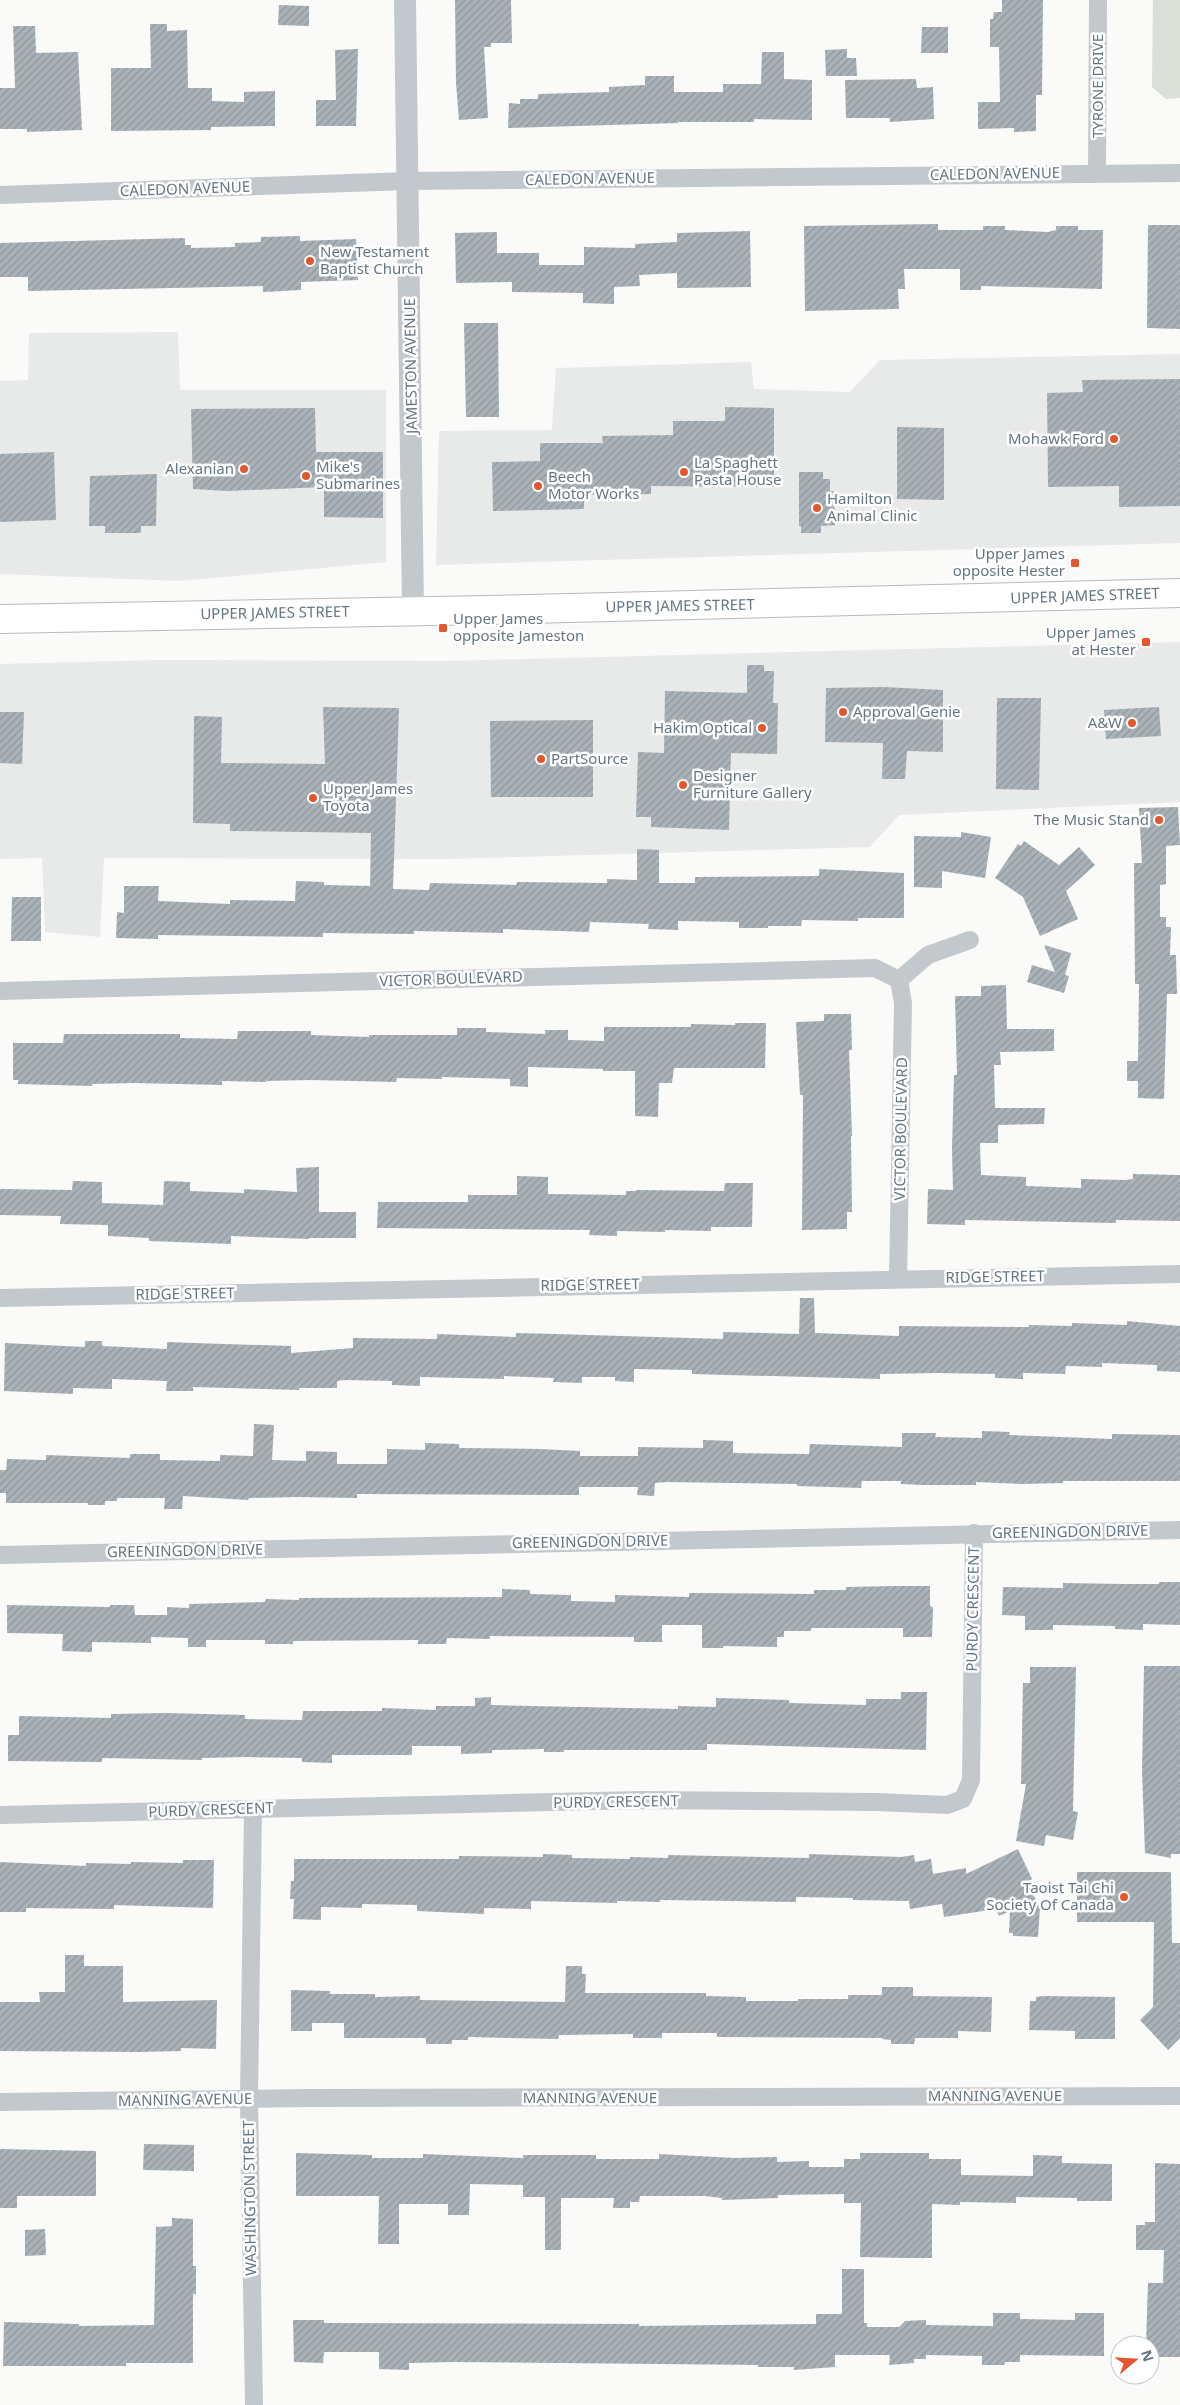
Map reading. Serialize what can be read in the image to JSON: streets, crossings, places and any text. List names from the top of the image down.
{
  "streets": {
    "main road": ["UPPER JAMES STREET"],
    "street": [
      "TYRONE DRIVE",
      "CALEDON AVENUE",
      "JAMESTON AVENUE",
      "VICTOR BOULEVARD",
      "RIDGE STREET",
      "GREENINGDON DRIVE",
      "PURDY CRESCENT",
      "MANNING AVENUE",
      "WASHINGTON STREET"
    ]
  },
  "crossings": [
    ["TYRONE DRIVE", "CALEDON AVENUE"],
    ["CALEDON AVENUE", "JAMESTON AVENUE"],
    ["JAMESTON AVENUE", "UPPER JAMES STREET"],
    ["VICTOR BOULEVARD", "RIDGE STREET"],
    ["GREENINGDON DRIVE", "PURDY CRESCENT"],
    ["PURDY CRESCENT", "WASHINGTON STREET"],
    ["MANNING AVENUE", "WASHINGTON STREET"]
  ],
  "places": {
    "other": [
      "New Testament Baptist Church",
      "Mohawk Ford",
      "Alexanian",
      "La Spaghett Pasta House",
      "Mike's Submarines",
      "Beech Motor Works",
      "Hamilton Animal Clinic",
      "Approval Genie",
      "A&W",
      "Hakim Optical",
      "PartSource",
      "Designer Furniture Gallery",
      "Upper James Toyota",
      "The Music Stand",
      "Taoist Tai Chi Society Of Canada"
    ],
    "transit": ["Upper James opposite Hester", "Upper James opposite Jameston", "Upper James at Hester"]
  },
  "north": "right"
}
